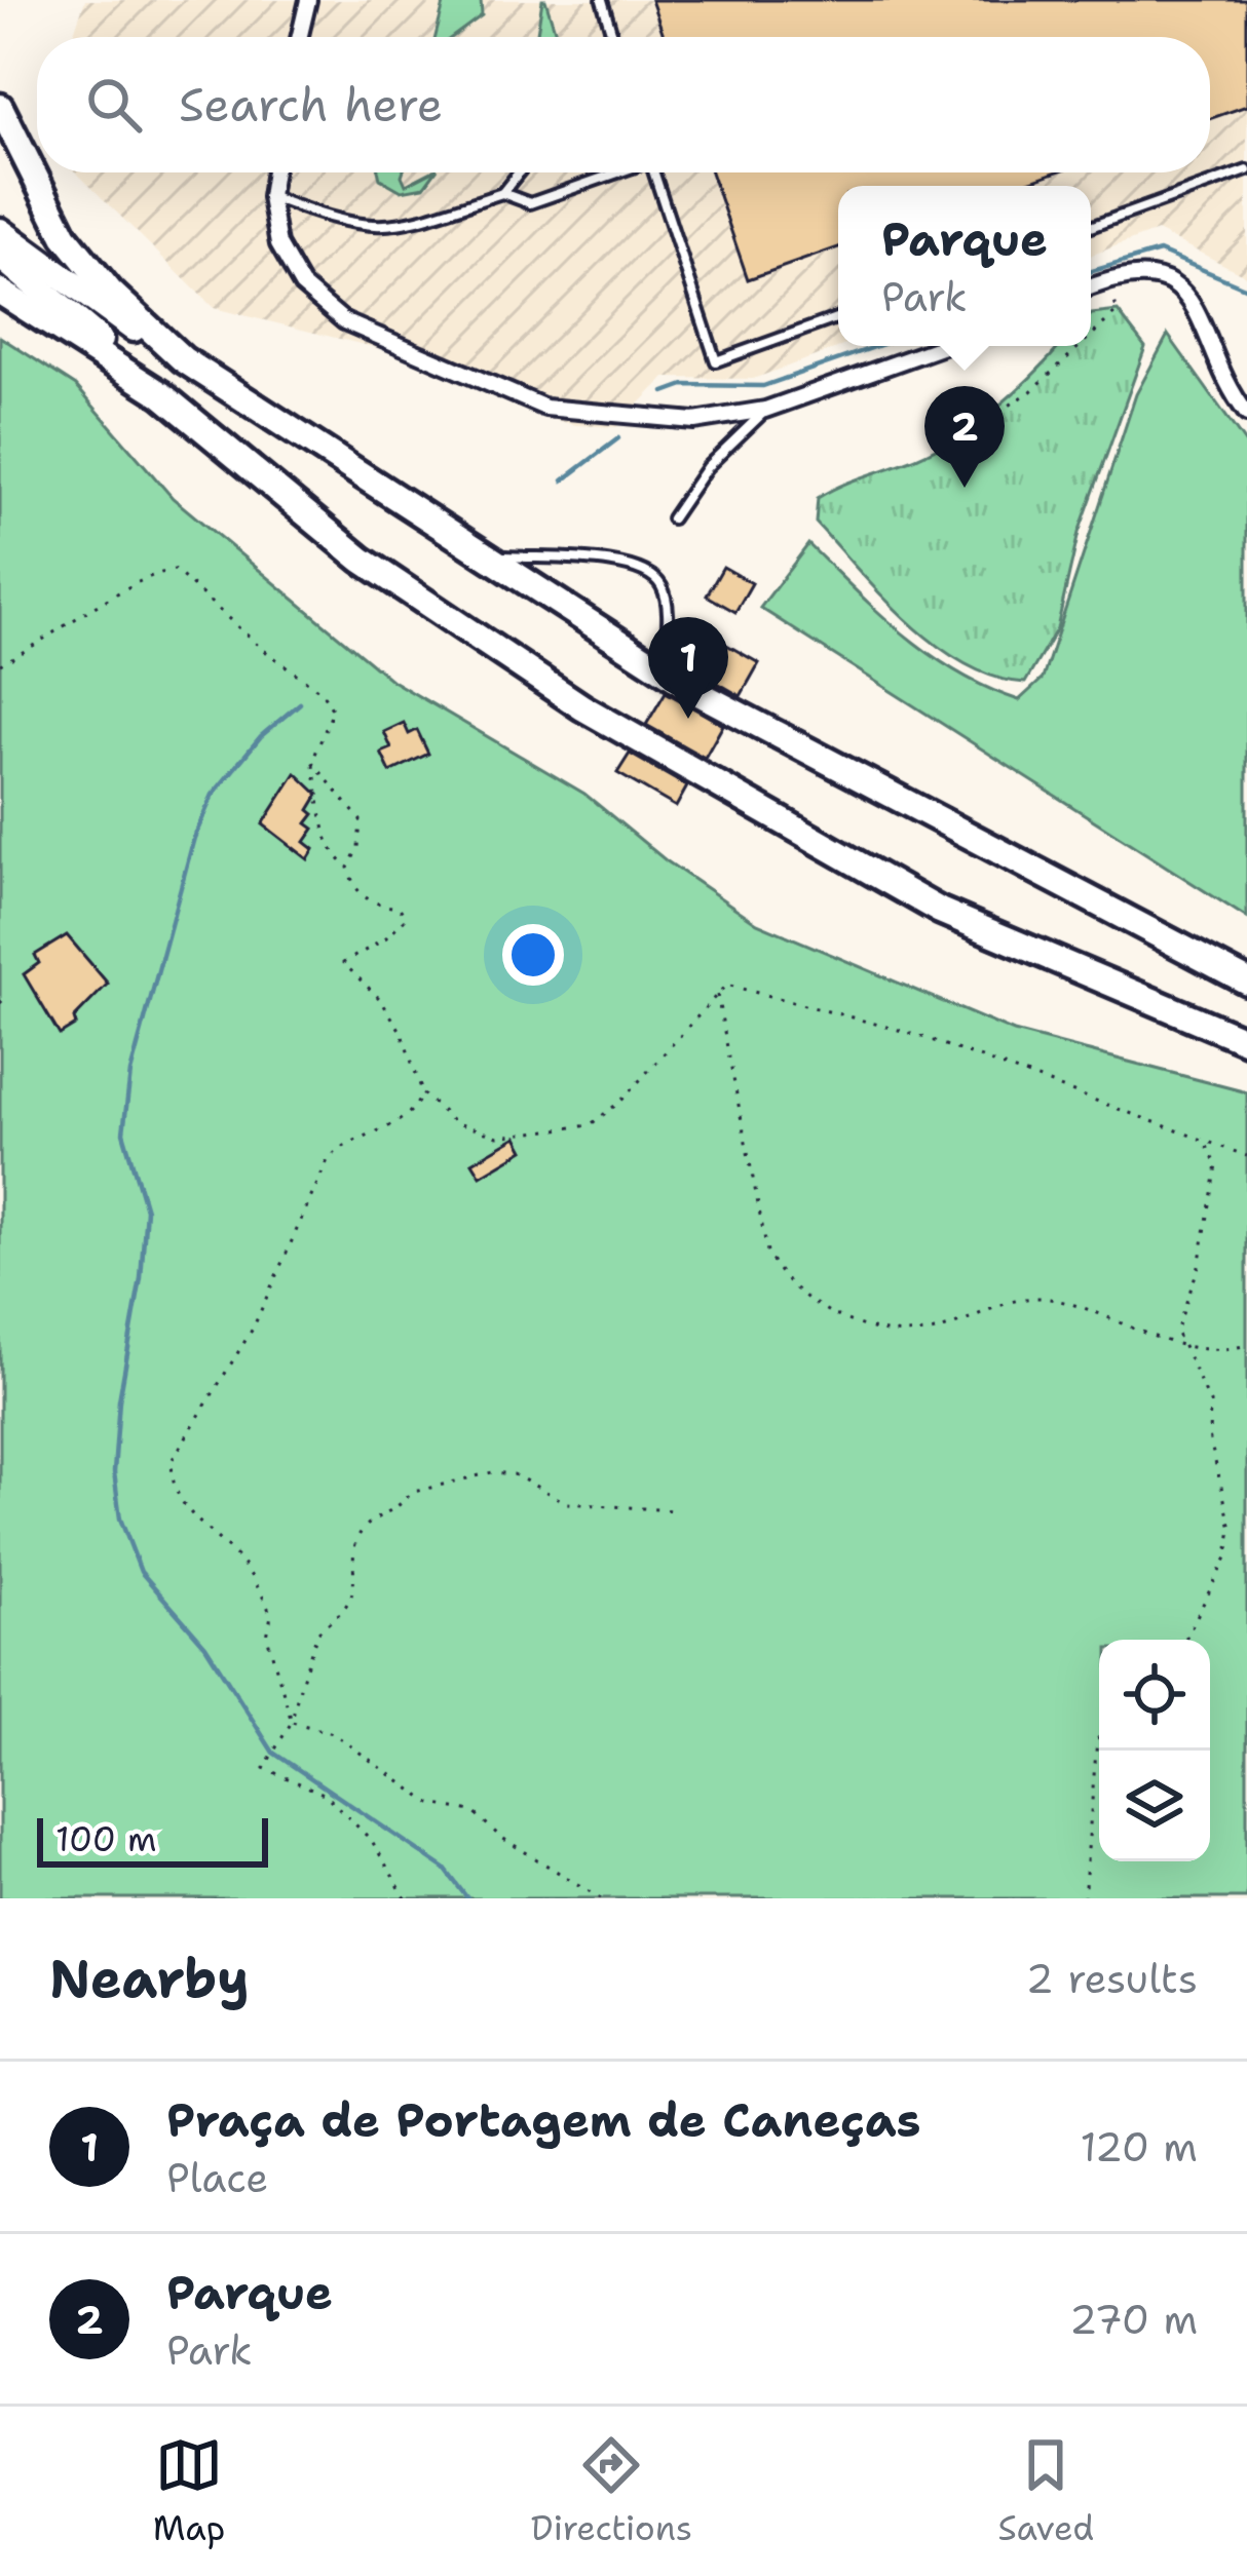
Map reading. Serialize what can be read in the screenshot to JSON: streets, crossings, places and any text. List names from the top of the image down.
{
  "scale_bar": "100 m",
  "page": {
    "search": "Search here",
    "popup": ["Parque", "Park"],
    "pins": ["2", "1"],
    "scale": "100 m",
    "heading": ["Nearby", "2 results"],
    "list": [
      {
        "mark": "1",
        "name": "Praça de Portagem de Caneças",
        "note": "Place",
        "value": "120 m"
      },
      {
        "mark": "2",
        "name": "Parque",
        "note": "Park",
        "value": "270 m"
      }
    ],
    "nav": ["Map", "Directions", "Saved"]
  }
}
